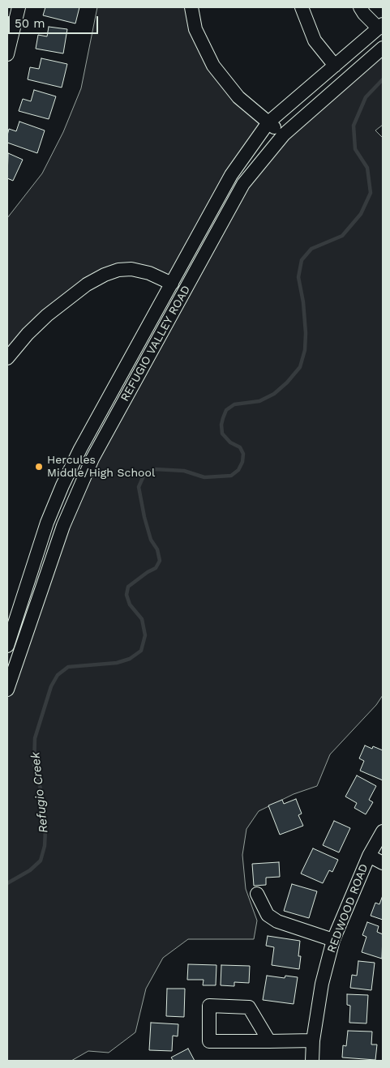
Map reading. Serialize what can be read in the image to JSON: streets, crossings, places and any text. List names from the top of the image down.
{
  "streets": {
    "street": ["REFUGIO VALLEY ROAD", "REDWOOD ROAD"]
  },
  "water": ["Refugio Creek"],
  "places": ["Hercules Middle/High School"],
  "scale_bar": "50 m"
}
